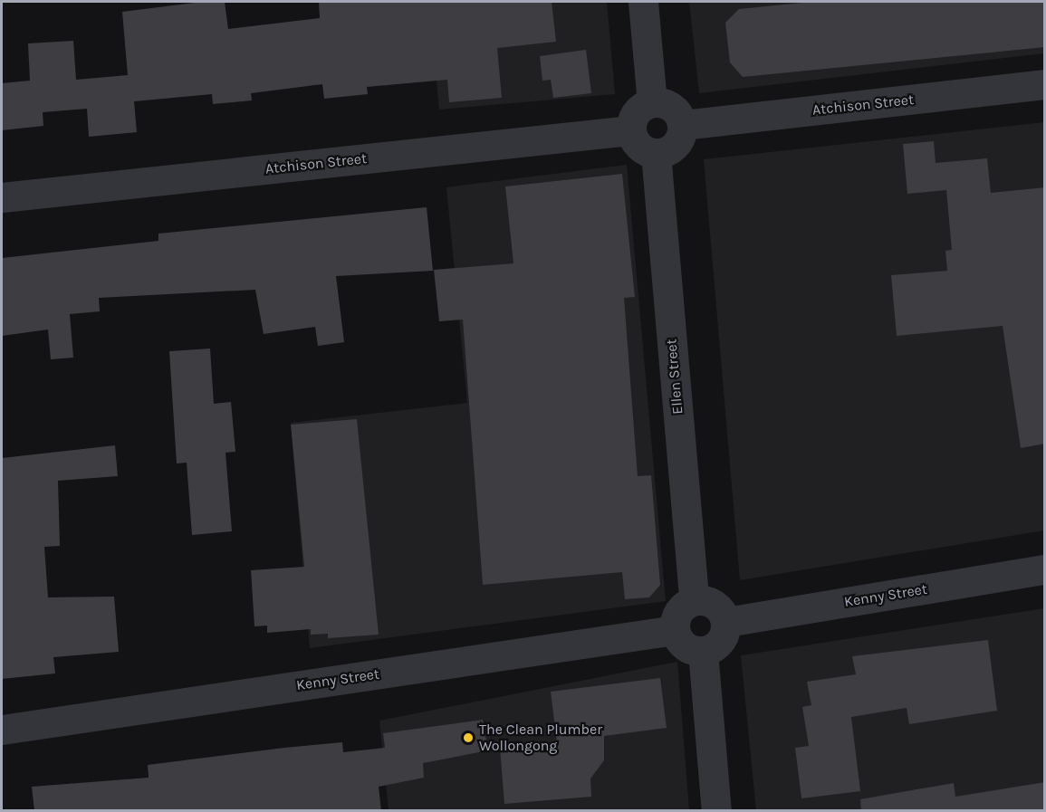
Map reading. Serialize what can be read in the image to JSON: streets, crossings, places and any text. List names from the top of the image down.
{
  "streets": {
    "street": ["Atchison Street", "Ellen Street", "Kenny Street"]
  },
  "crossings": [
    ["Atchison Street", "Ellen Street"],
    ["Ellen Street", "Kenny Street"]
  ],
  "places": ["The Clean Plumber Wollongong"]
}
